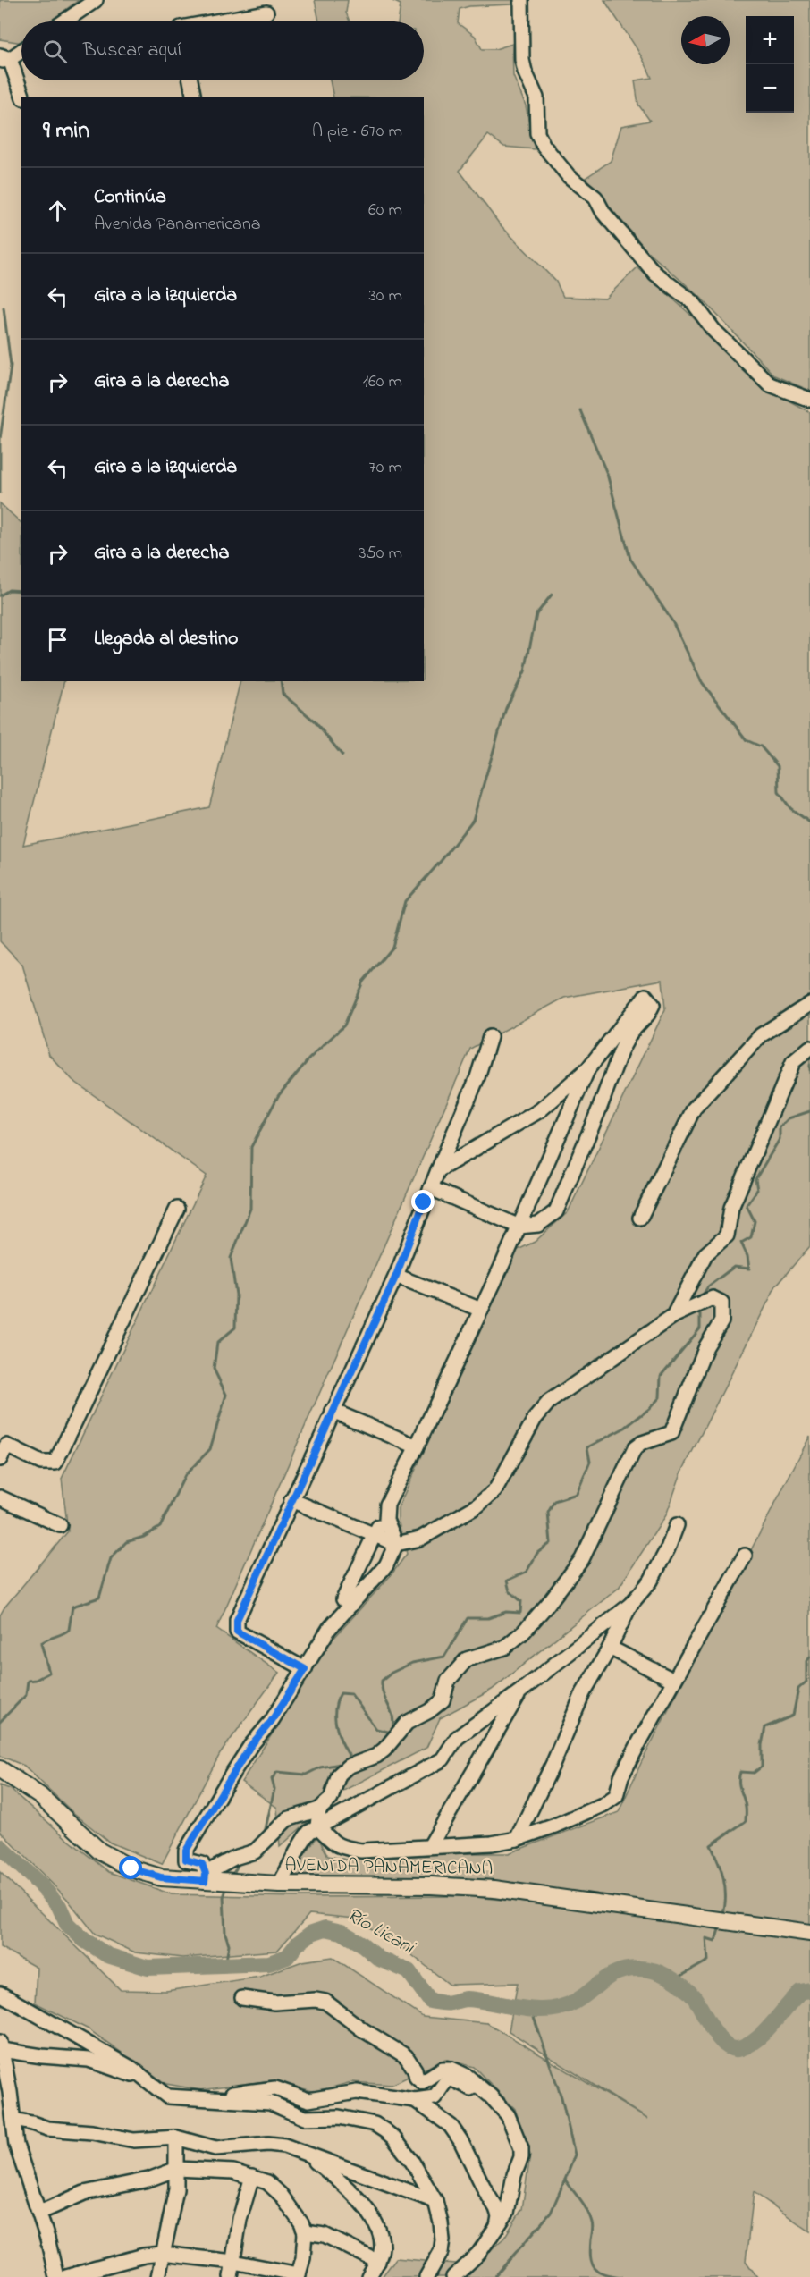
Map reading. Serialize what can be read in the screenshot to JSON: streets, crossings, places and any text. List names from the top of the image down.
{
  "streets": {
    "main road": ["AVENIDA PANAMERICANA"]
  },
  "water": ["Río Licani"],
  "north": "left",
  "page": {
    "map_buttons": ["+", "−"],
    "search": "Buscar aquí",
    "heading": ["9 min", "A pie · 670 m"],
    "list": [
      ["Continúa", "Avenida Panamericana", "60 m"],
      ["Gira a la izquierda", "30 m"],
      ["Gira a la derecha", "160 m"],
      ["Gira a la izquierda", "70 m"],
      ["Gira a la derecha", "350 m"],
      "Llegada al destino"
    ]
  }
}
